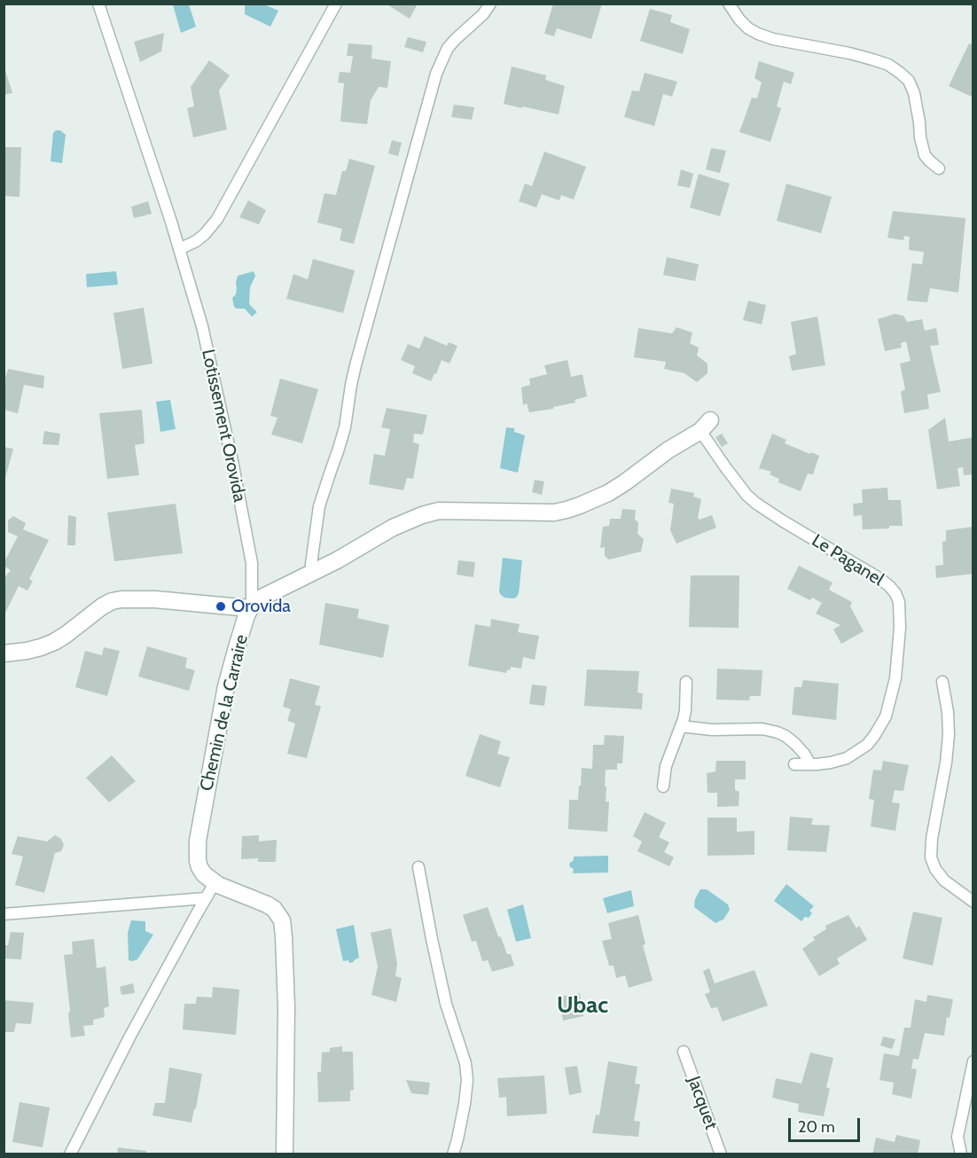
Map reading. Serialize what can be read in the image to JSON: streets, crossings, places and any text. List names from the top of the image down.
{
  "streets": {
    "street": ["Chemin de la Carraire"],
    "lane": ["Lotissement Orovida", "Le Paganel", "Jacquet"]
  },
  "crossings": [
    ["Lotissement Orovida", "Chemin de la Carraire"]
  ],
  "districts": ["Ubac"],
  "places": ["Orovida"],
  "scale_bar": "20 m"
}
